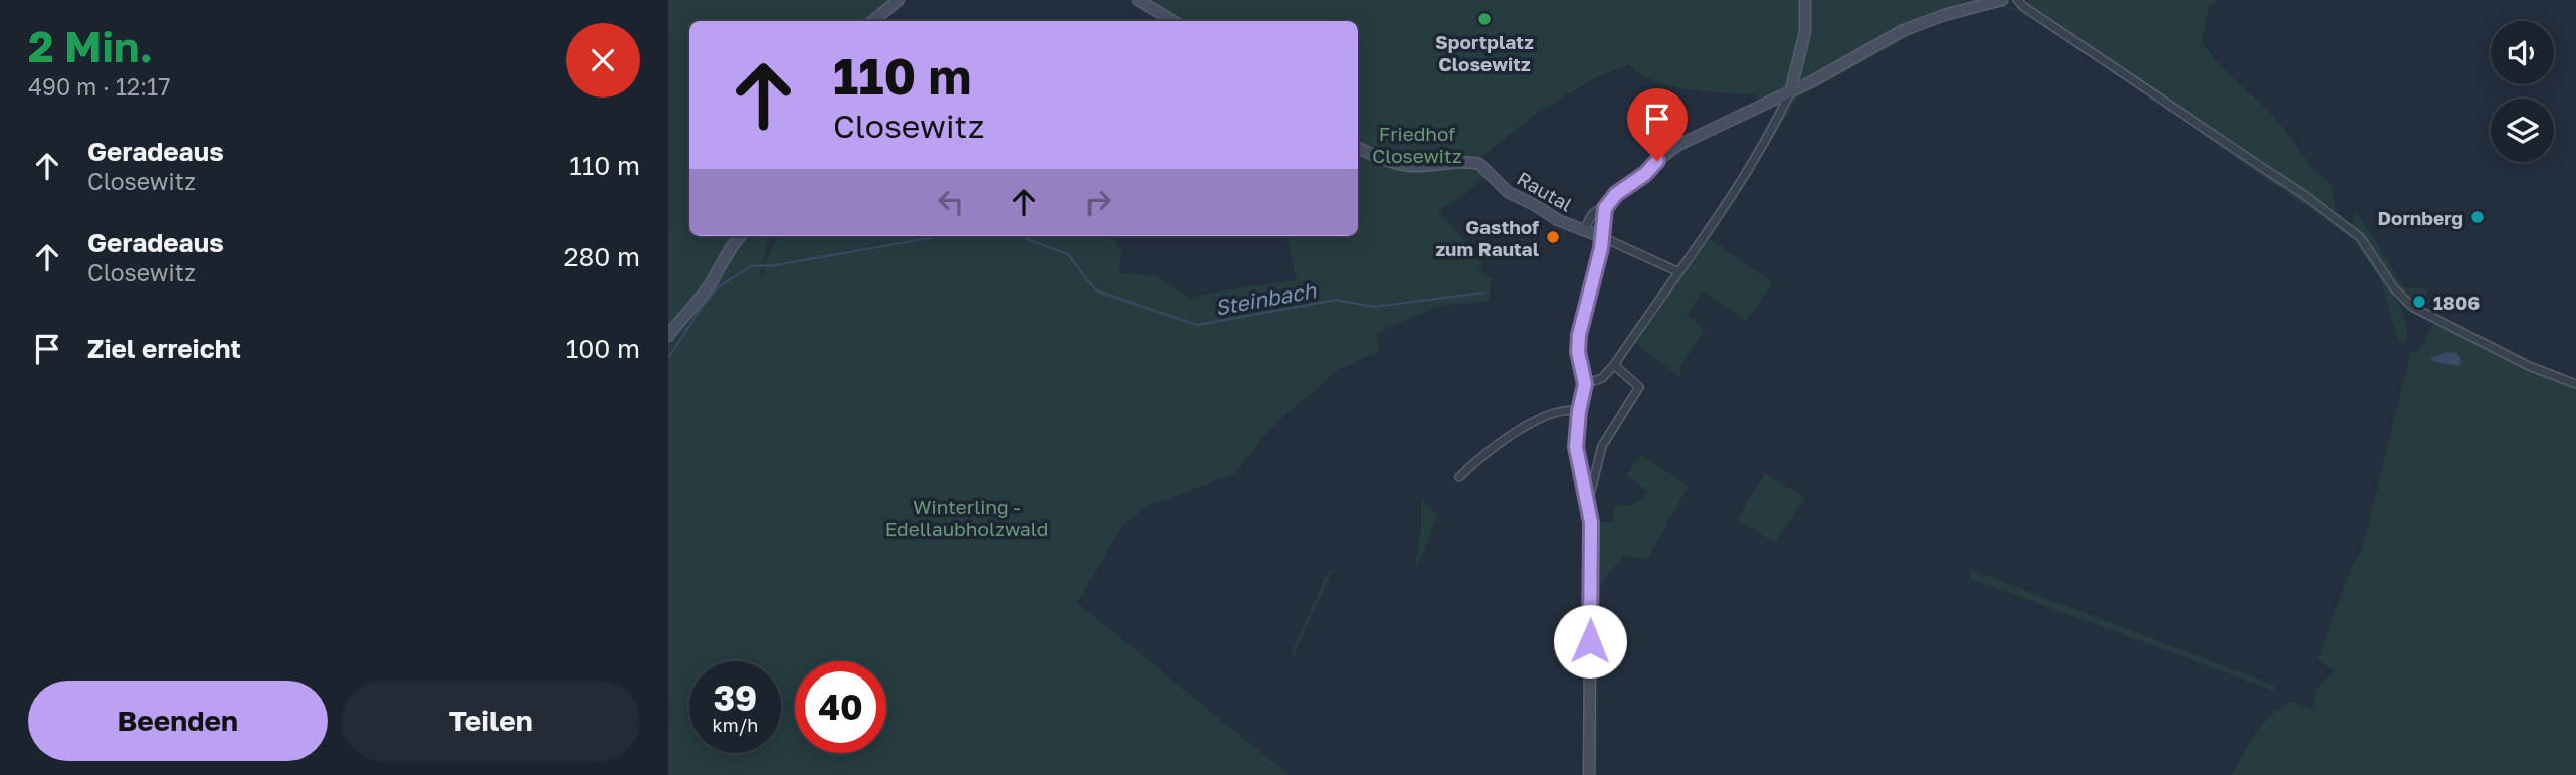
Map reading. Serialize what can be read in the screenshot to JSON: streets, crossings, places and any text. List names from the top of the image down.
{
  "streets": {
    "street": ["Rautal"]
  },
  "water": ["Steinbach"],
  "parks": ["Friedhof Closewitz", "Winterling - Edellaubholzwald"],
  "places": [
    "Sportplatz Closewitz",
    "Dornberg",
    "Gasthof zum Rautal",
    "1806"
  ],
  "page": {
    "heading": ["2 Min.", "490 m · 12:17"],
    "turn": ["110 m", "Closewitz"],
    "list": [
      {
        "name": "Geradeaus",
        "note": "Closewitz",
        "value": "110 m"
      },
      {
        "name": "Geradeaus",
        "note": "Closewitz",
        "value": "280 m"
      },
      {
        "name": "Ziel erreicht",
        "value": "100 m"
      }
    ],
    "speed": "39 km/h",
    "limit": "40",
    "buttons": ["Beenden", "Teilen"]
  }
}
